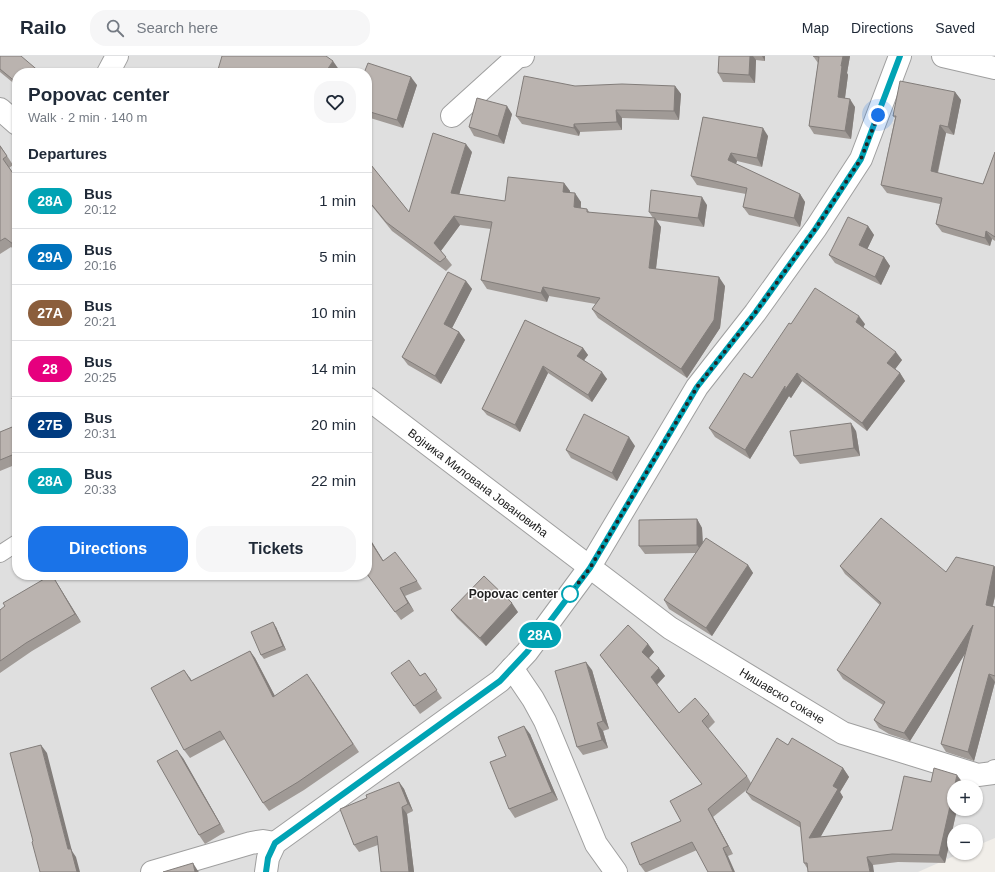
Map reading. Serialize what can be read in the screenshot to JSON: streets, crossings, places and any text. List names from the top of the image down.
{
  "streets": {
    "street": ["Војника Милована Јовановића", "Нишавско сокаче"]
  },
  "crossings": [
    ["Војника Милована Јовановића", "Нишавско сокаче"]
  ],
  "places": ["Popovac center"],
  "lines": ["bus line 28А"],
  "page": {
    "header": "Railo",
    "search": "Search here",
    "nav": ["Map", "Directions", "Saved"],
    "on_map": "28А",
    "heading": [
      ["Popovac center", "Walk · 2 min · 140 m"],
      "Departures"
    ],
    "list": [
      {
        "mark": "28А",
        "name": "Bus",
        "note": "20:12",
        "value": "1 min"
      },
      {
        "mark": "29А",
        "name": "Bus",
        "note": "20:16",
        "value": "5 min"
      },
      {
        "mark": "27А",
        "name": "Bus",
        "note": "20:21",
        "value": "10 min"
      },
      {
        "mark": "28",
        "name": "Bus",
        "note": "20:25",
        "value": "14 min"
      },
      {
        "mark": "27Б",
        "name": "Bus",
        "note": "20:31",
        "value": "20 min"
      },
      {
        "mark": "28А",
        "name": "Bus",
        "note": "20:33",
        "value": "22 min"
      }
    ],
    "buttons": ["Directions", "Tickets"],
    "map_buttons": ["+", "−"]
  }
}
